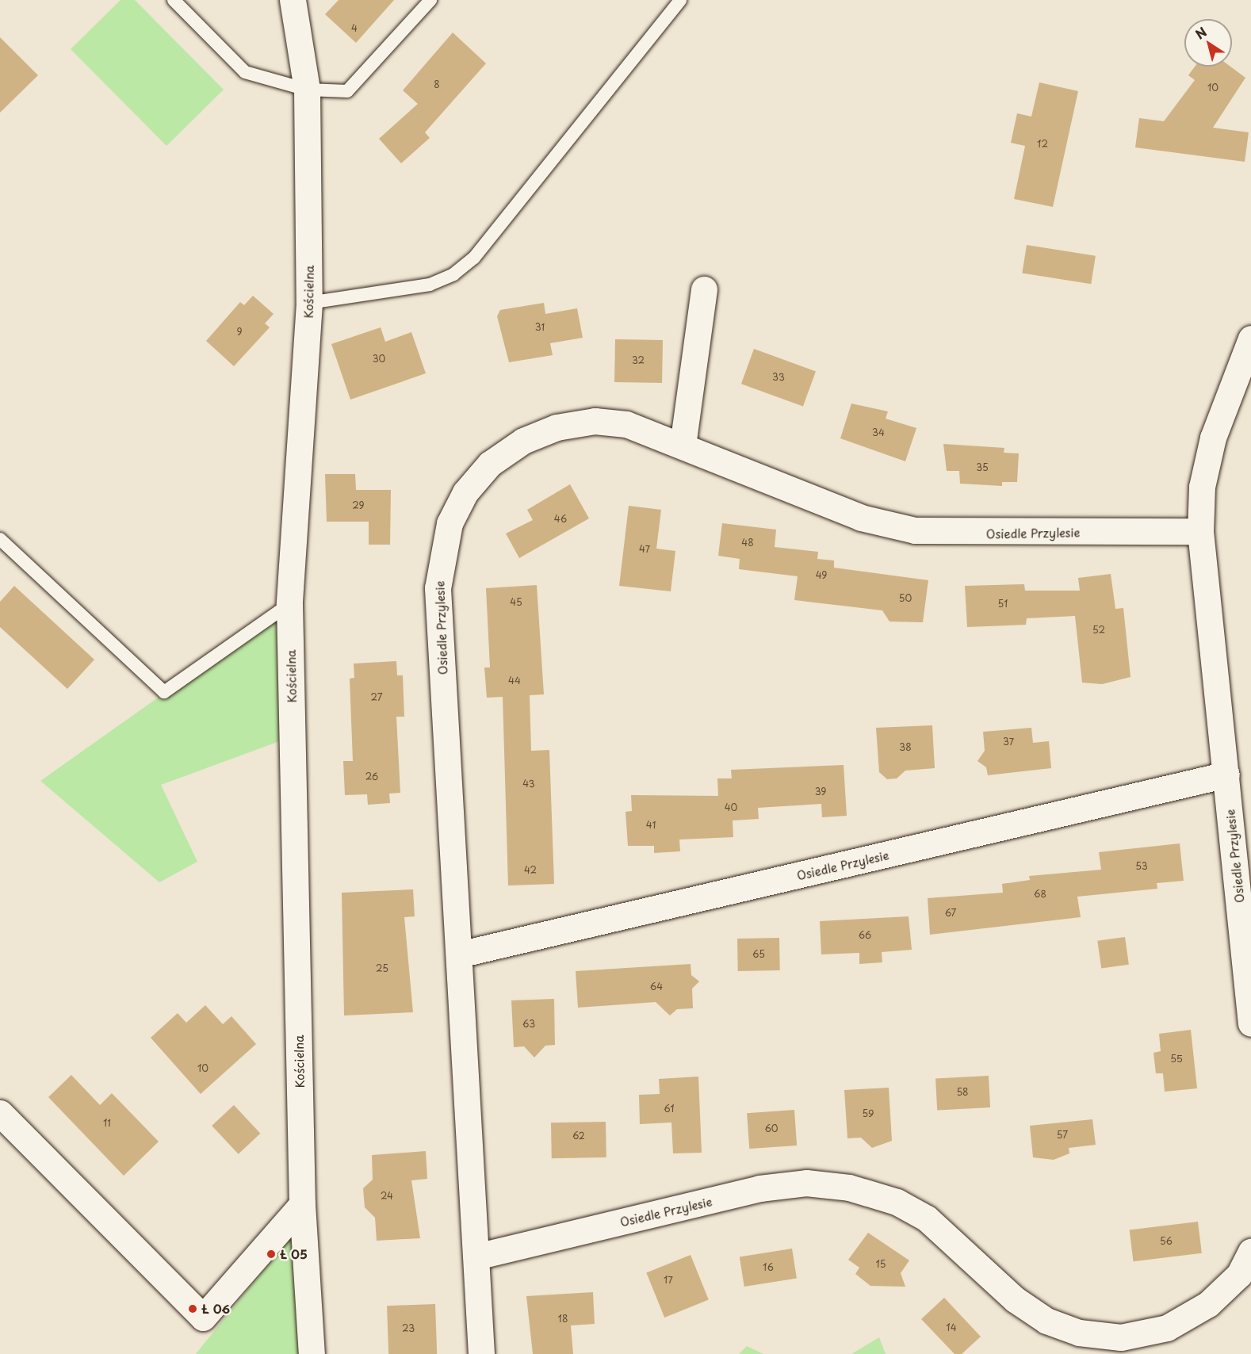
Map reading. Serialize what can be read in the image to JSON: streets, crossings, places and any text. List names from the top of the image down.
{
  "streets": {
    "street": ["Kościelna", "Osiedle Przylesie"]
  },
  "places": ["Ł 05", "Ł 06"],
  "house_numbers": [
    "4",
    "8",
    "10",
    "12",
    "31",
    "9",
    "30",
    "32",
    "33",
    "34",
    "35",
    "29",
    "46",
    "48",
    "47",
    "49",
    "50",
    "45",
    "51",
    "52",
    "44",
    "27",
    "37",
    "38",
    "26",
    "43",
    "39",
    "40",
    "41",
    "53",
    "42",
    "68",
    "67",
    "66",
    "65",
    "25",
    "64",
    "63",
    "55",
    "10",
    "58",
    "61",
    "59",
    "11",
    "60",
    "57",
    "62",
    "24",
    "56",
    "15",
    "16",
    "17",
    "18",
    "14",
    "23"
  ],
  "north": "top left"
}
